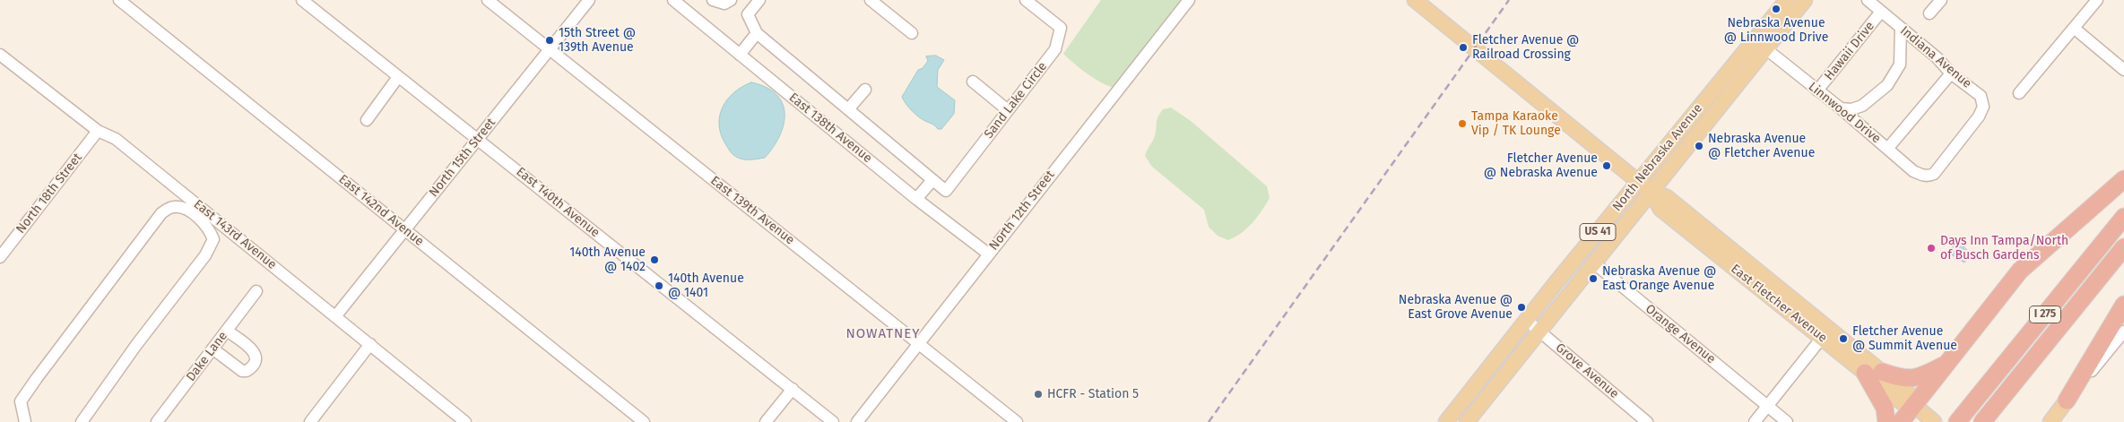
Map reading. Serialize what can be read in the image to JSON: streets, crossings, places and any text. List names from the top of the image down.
{
  "streets": {
    "highway": ["I 275"],
    "main road": ["North Nebraska Avenue", "US 41", "East Fletcher Avenue"],
    "street": [
      "Hawaii Drive",
      "Indiana Avenue",
      "Sand Lake Circle",
      "Linnwood Drive",
      "East 138th Avenue",
      "North 15th Street",
      "North 18th Street",
      "East 140th Avenue",
      "East 142nd Avenue",
      "East 139th Avenue",
      "North 12th Street",
      "East 143rd Avenue",
      "Orange Avenue",
      "Dake Lane",
      "Grove Avenue"
    ]
  },
  "crossings": [
    ["Hawaii Drive", "Indiana Avenue"],
    ["Hawaii Drive", "Linnwood Drive"],
    ["Indiana Avenue", "Linnwood Drive"],
    ["Linnwood Drive", "North Nebraska Avenue"],
    ["East 138th Avenue", "North 12th Street"],
    ["North 15th Street", "East 140th Avenue"],
    ["North 15th Street", "East 142nd Avenue"],
    ["North 15th Street", "East 139th Avenue"],
    ["North 15th Street", "East 143rd Avenue"],
    ["North Nebraska Avenue", "East Fletcher Avenue"],
    ["North Nebraska Avenue", "Orange Avenue"],
    ["North Nebraska Avenue", "Grove Avenue"],
    ["North 18th Street", "East 143rd Avenue"],
    ["East 139th Avenue", "North 12th Street"]
  ],
  "districts": ["NOWATNEY"],
  "places": [
    "Nebraska Avenue @ Linnwood Drive",
    "15th Street @ 139th Avenue",
    "Fletcher Avenue @ Railroad Crossing",
    "Tampa Karaoke Vip / TK Lounge",
    "Nebraska Avenue @ Fletcher Avenue",
    "Fletcher Avenue @ Nebraska Avenue",
    "Days Inn Tampa/North of Busch Gardens",
    "140th Avenue @ 1402",
    "Nebraska Avenue @ East Orange Avenue",
    "140th Avenue @ 1401",
    "Nebraska Avenue @ East Grove Avenue",
    "Fletcher Avenue @ Summit Avenue",
    "HCFR - Station 5"
  ]
}
